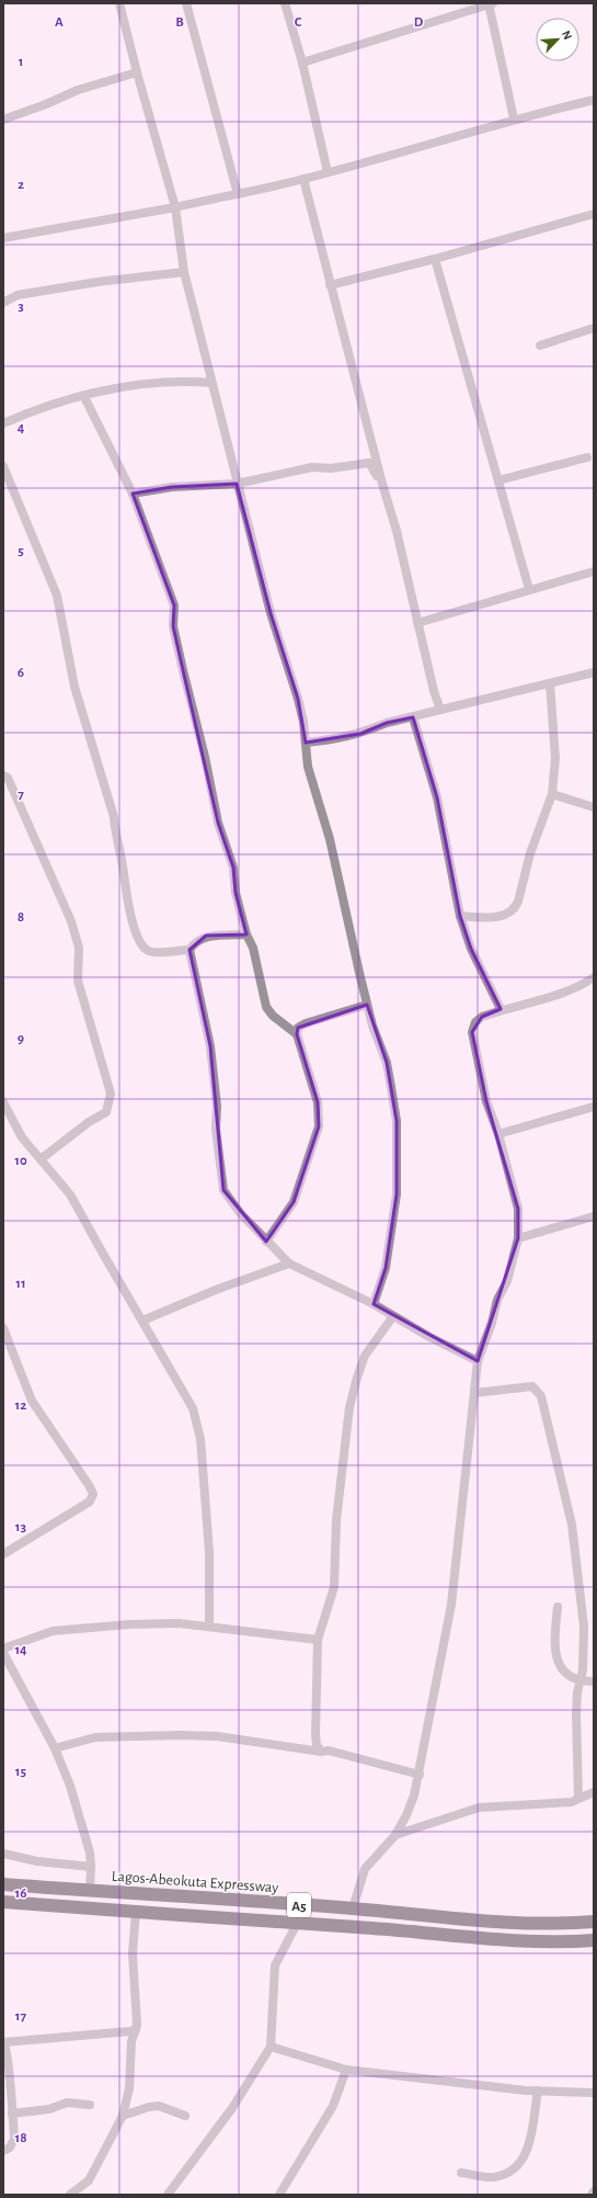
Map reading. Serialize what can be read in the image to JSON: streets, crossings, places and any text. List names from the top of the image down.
{
  "streets": {
    "highway": ["Lagos-Abeokuta Expressway", "A5"]
  },
  "north": "top right",
  "grid": {
    "columns": [
      "A",
      "B",
      "C",
      "D"
    ],
    "rows": [
      "1",
      "2",
      "3",
      "4",
      "5",
      "6",
      "7",
      "8",
      "9",
      "10",
      "11",
      "12",
      "13",
      "14",
      "15",
      "16",
      "17",
      "18"
    ]
  }
}
